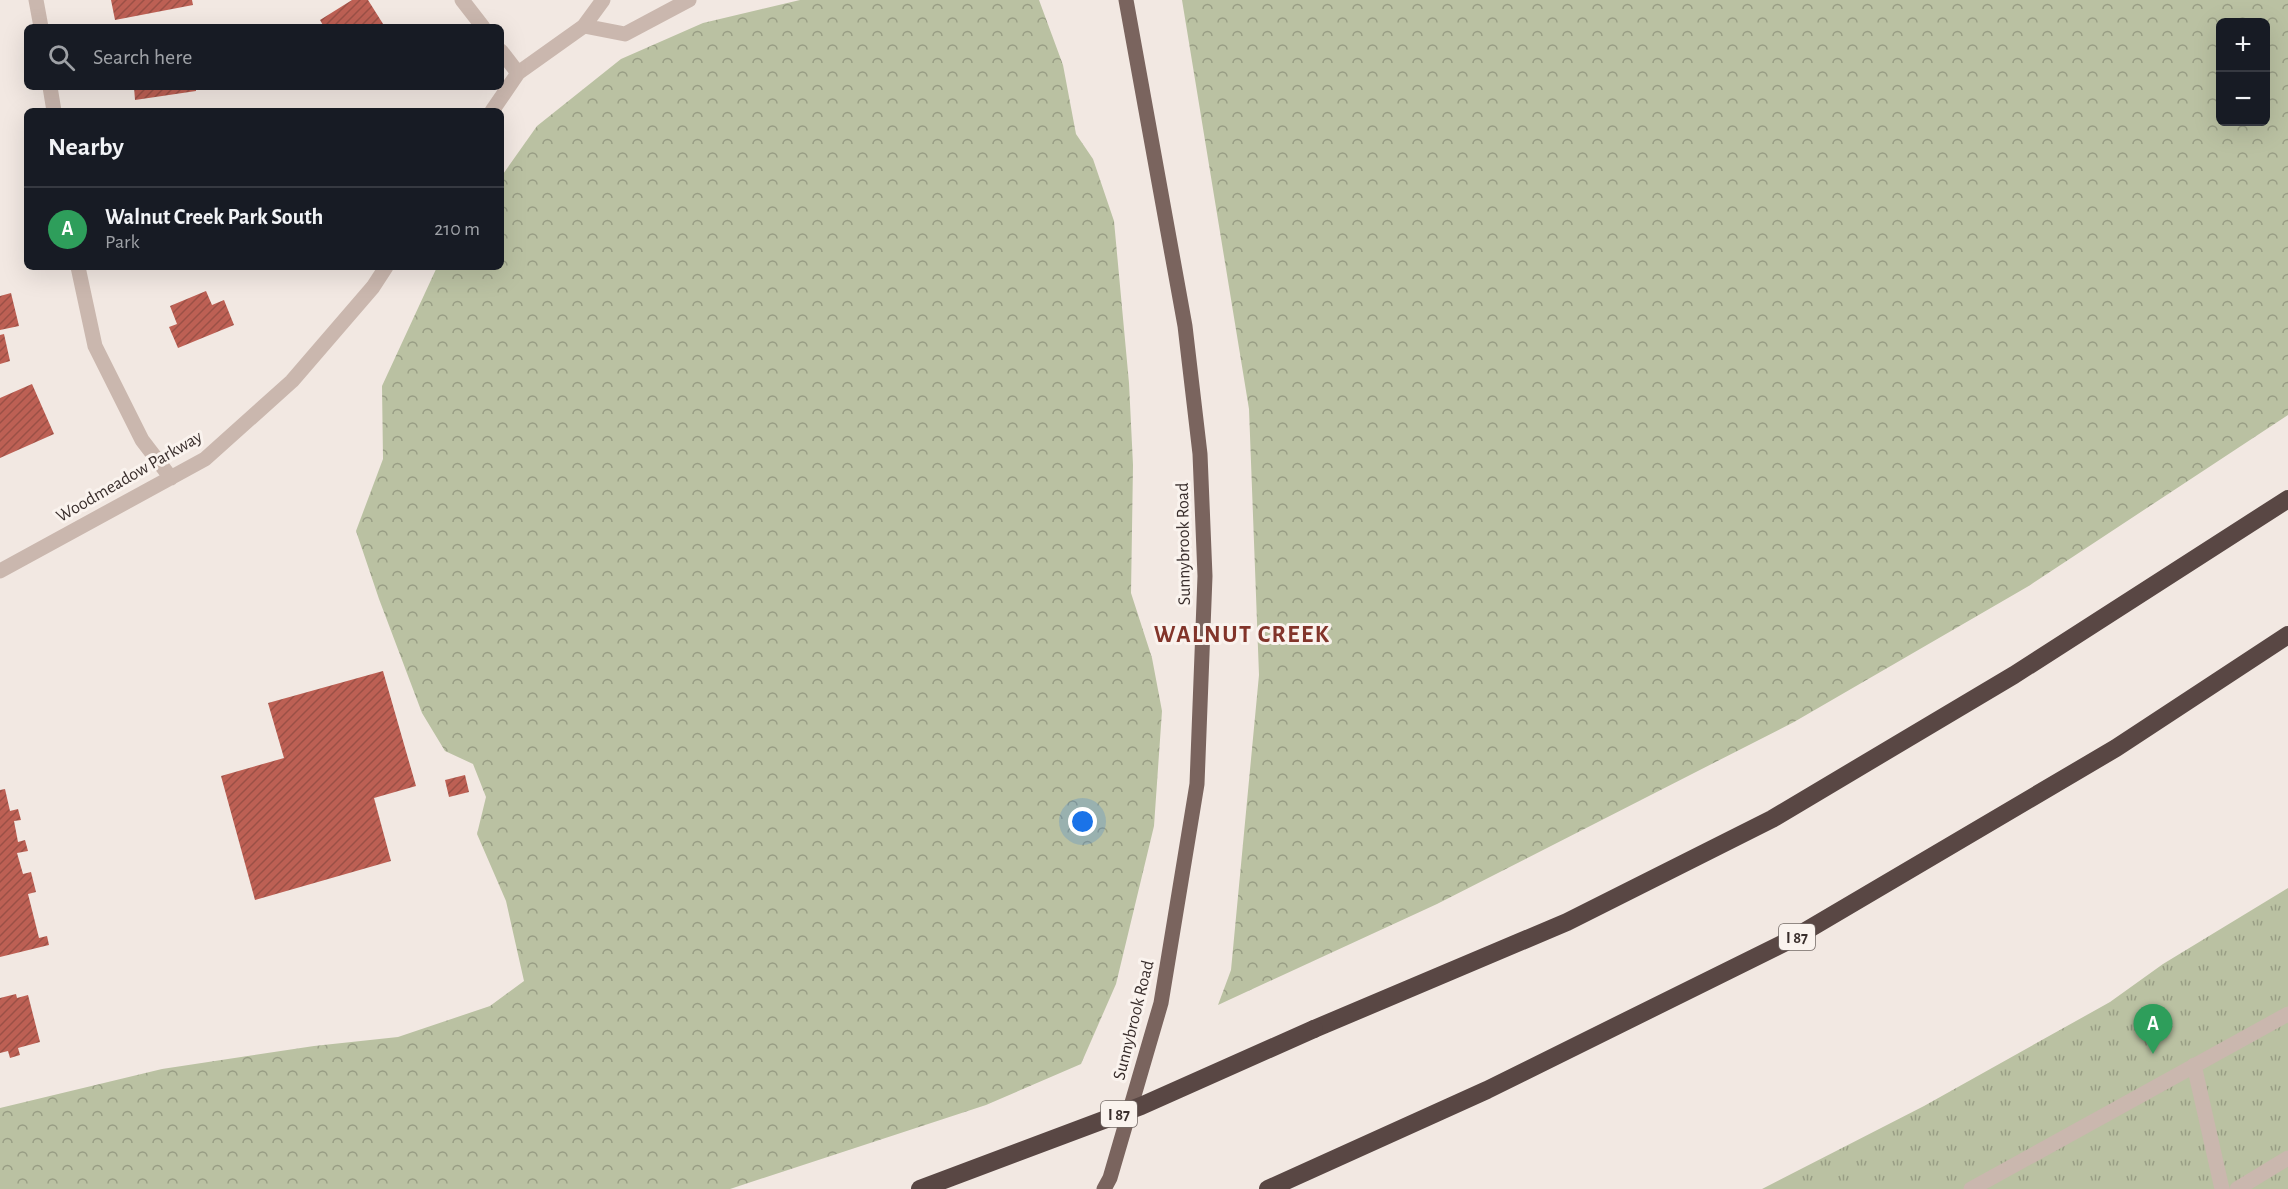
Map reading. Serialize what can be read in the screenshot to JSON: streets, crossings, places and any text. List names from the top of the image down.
{
  "streets": {
    "highway": ["I 87"],
    "main road": ["Sunnybrook Road"],
    "street": ["Woodmeadow Parkway"]
  },
  "districts": ["WALNUT CREEK"],
  "page": {
    "map_buttons": ["+", "−"],
    "search": "Search here",
    "heading": "Nearby",
    "list": [
      {
        "mark": "A",
        "name": "Walnut Creek Park South",
        "note": "Park",
        "value": "210 m"
      }
    ],
    "pins": "A"
  }
}
